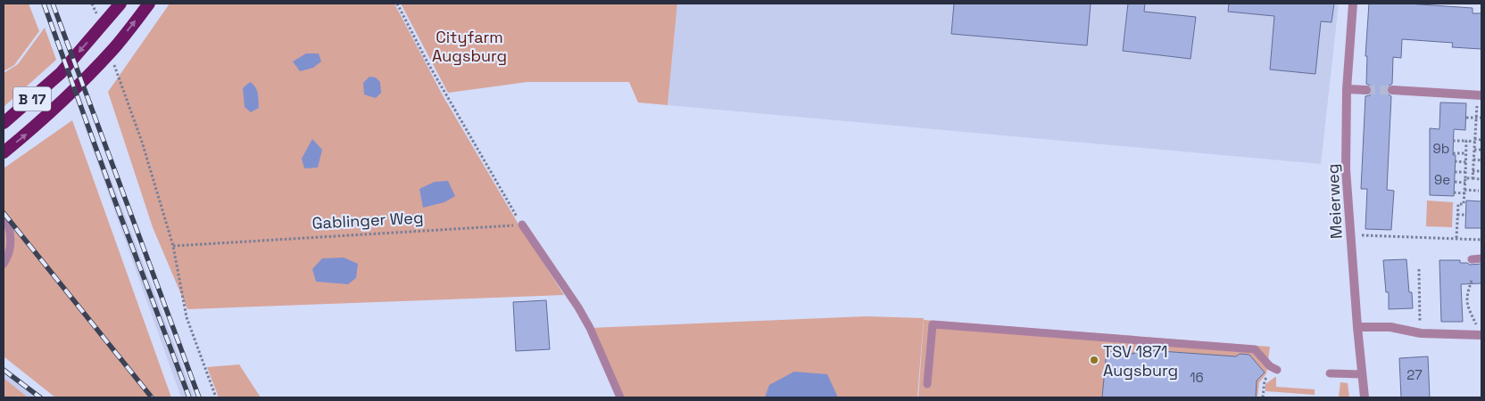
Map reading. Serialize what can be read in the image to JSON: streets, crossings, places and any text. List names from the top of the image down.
{
  "streets": {
    "highway": ["B 17"],
    "street": ["Meierweg"],
    "path": ["Gablinger Weg"]
  },
  "parks": ["Cityfarm Augsburg"],
  "places": ["TSV 1871 Augsburg"],
  "house_numbers": [
    "9b",
    "9e",
    "27",
    "16"
  ]
}
